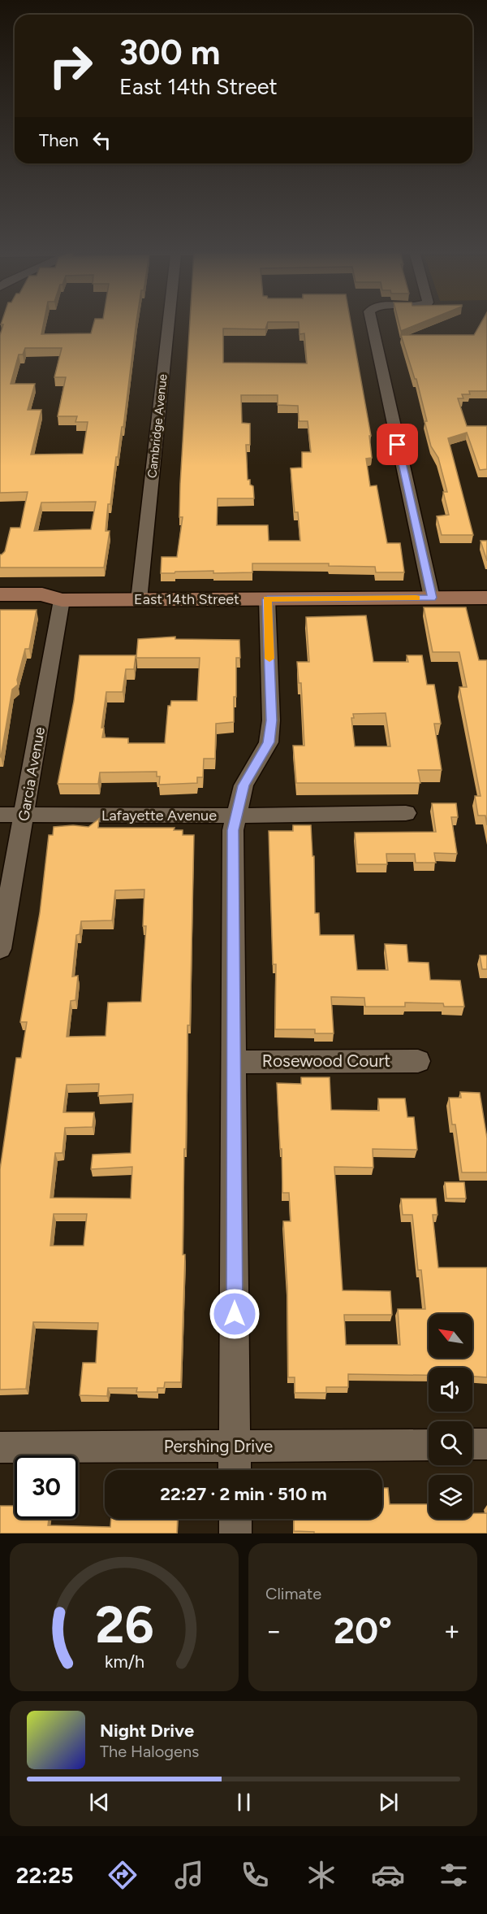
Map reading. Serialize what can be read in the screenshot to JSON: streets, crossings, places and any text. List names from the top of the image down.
{
  "streets": {
    "main road": ["East 14th Street"],
    "street": [
      "Cambridge Avenue",
      "Garcia Avenue",
      "Lafayette Avenue",
      "Rosewood Court",
      "Pershing Drive"
    ]
  },
  "crossings": [
    ["Cambridge Avenue", "East 14th Street"],
    ["East 14th Street", "Garcia Avenue"],
    ["Garcia Avenue", "Lafayette Avenue"]
  ],
  "north": "top left",
  "page": {
    "turn": ["300 m", "East 14th Street"],
    "then": "Then",
    "limit": "30",
    "trip": "22:27 · 2 min · 510 m",
    "tile": "Climate",
    "heat": ["−", "20°", "+"],
    "song": ["Night Drive", "The Halogens"],
    "tabs": "22:25",
    "gauge": ["26", "km/h"]
  }
}
